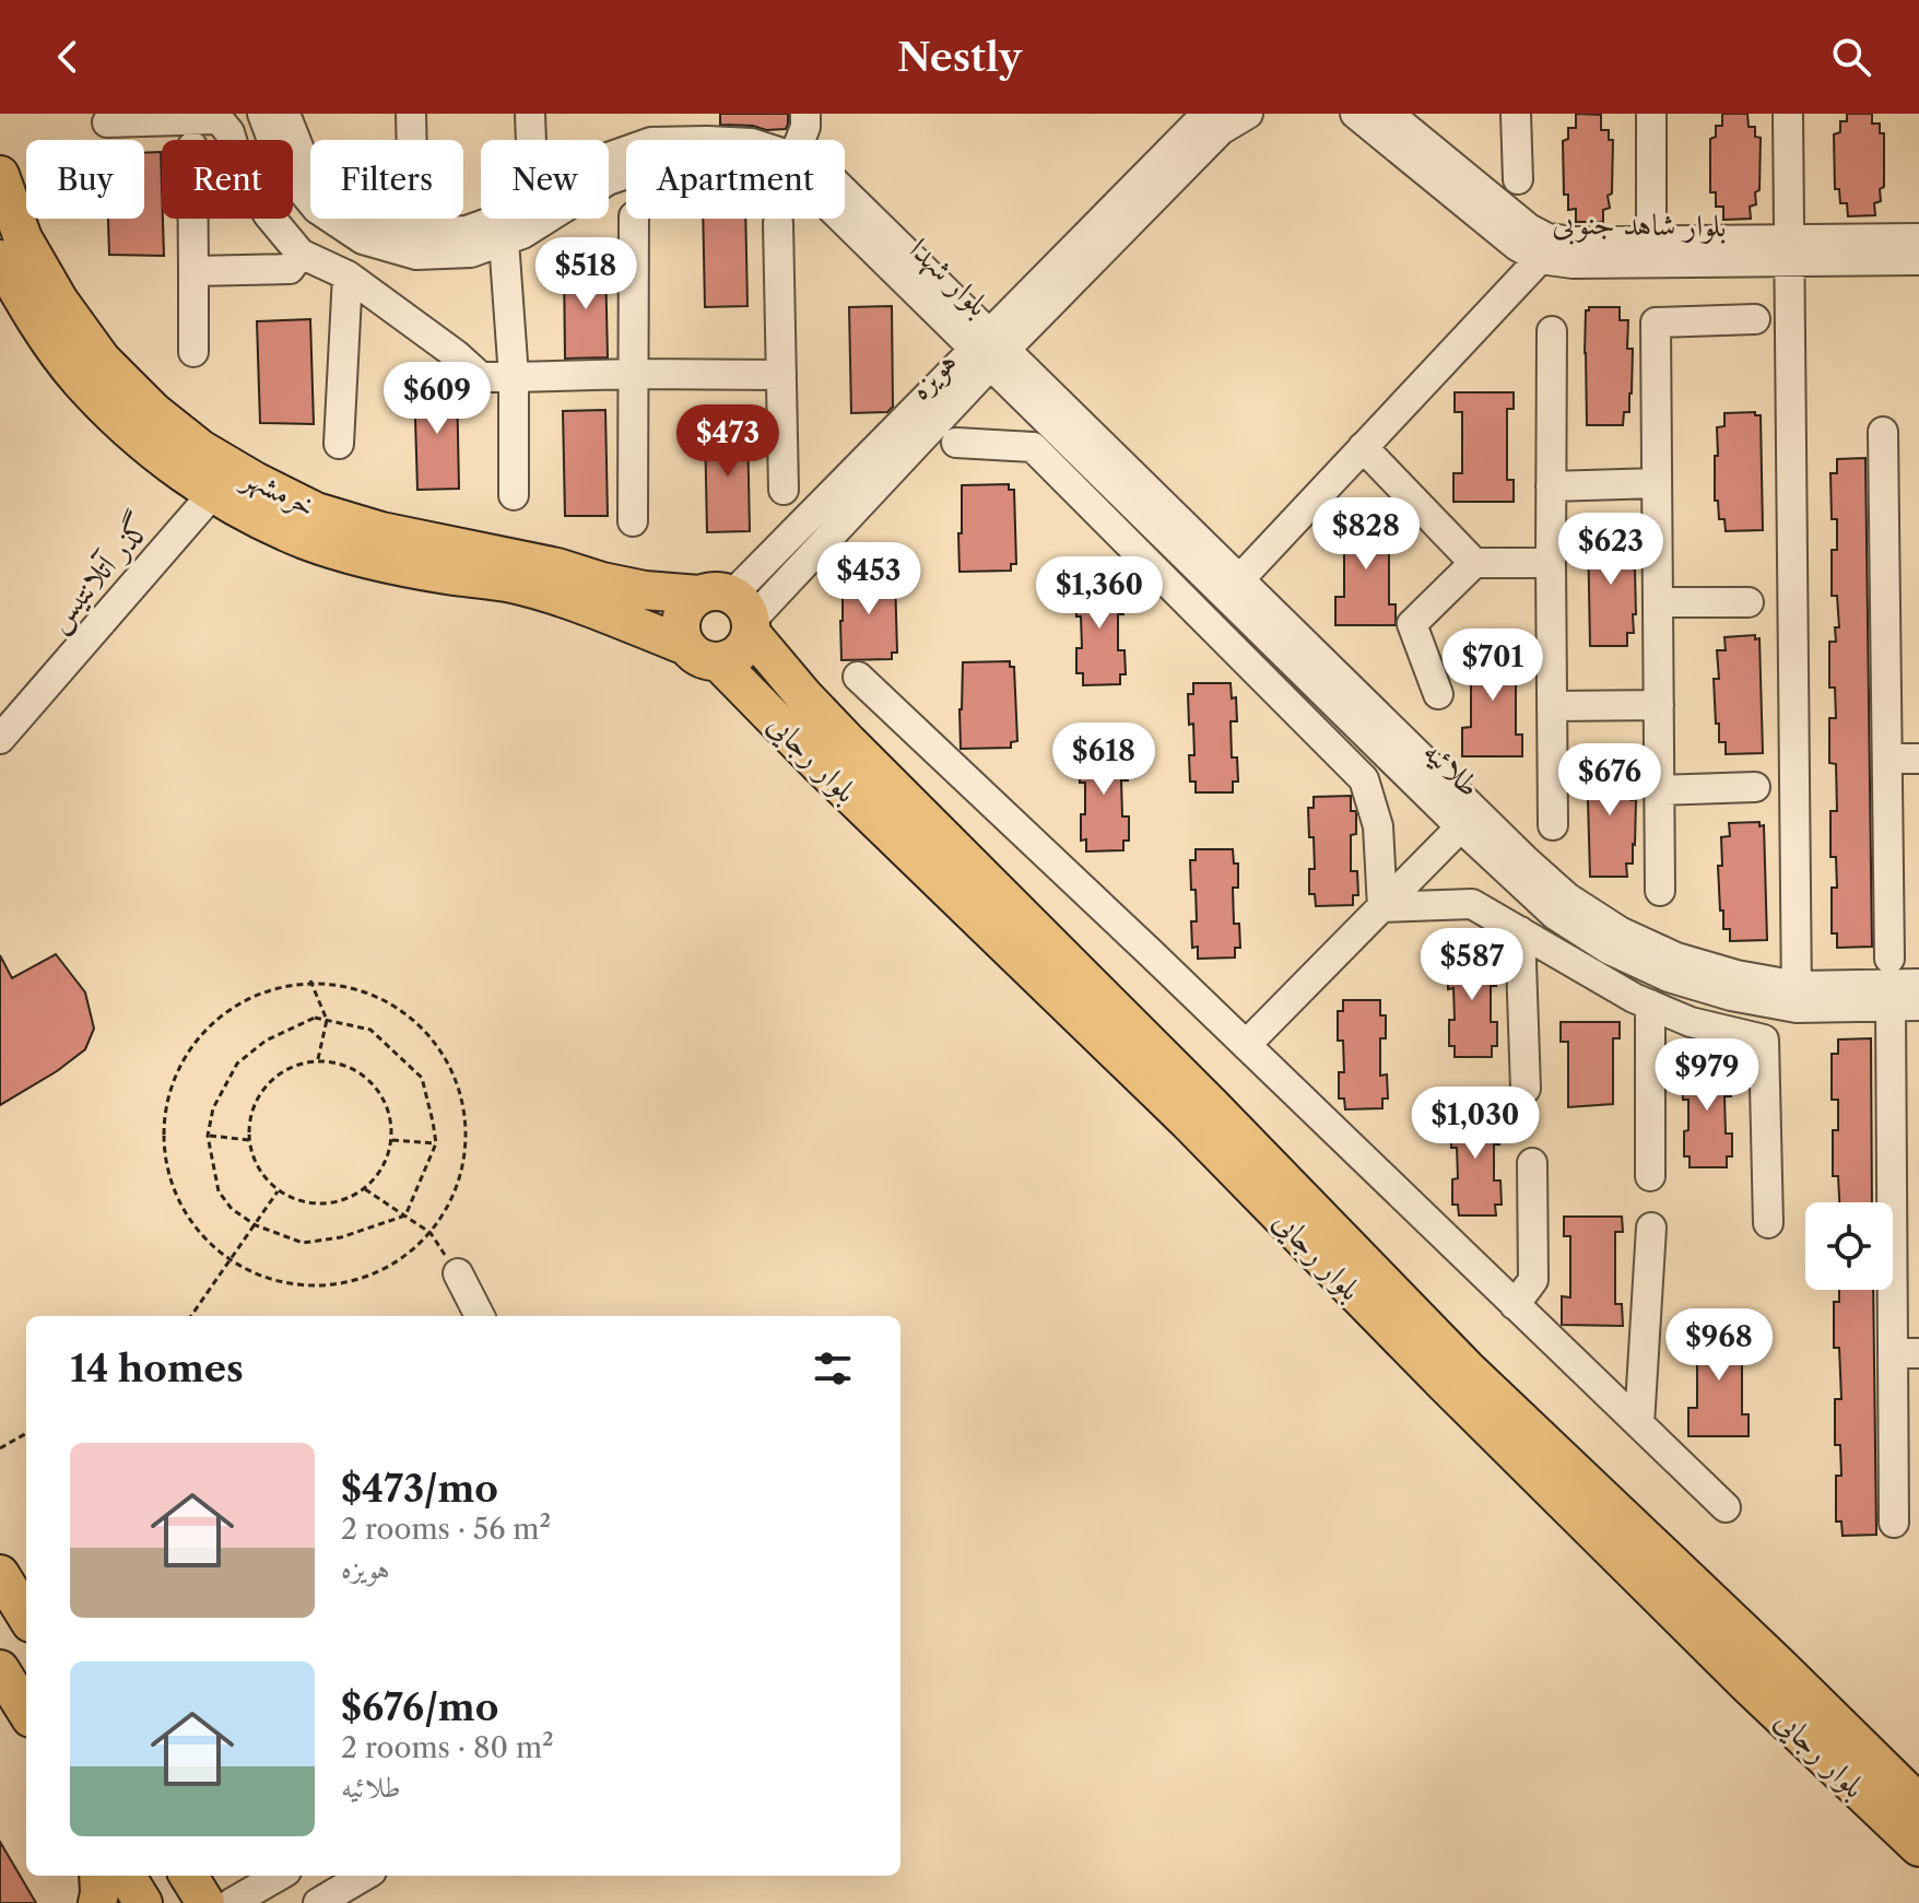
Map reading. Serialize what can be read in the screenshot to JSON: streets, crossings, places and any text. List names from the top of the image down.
{
  "streets": {
    "main road": ["خرمشهر", "بلوار رجایی"],
    "street": [
      "بلوار شاهد جنوبی",
      "بلوار شهدا",
      "هویزه",
      "گذر آتلانتیس",
      "طلائیه"
    ]
  },
  "crossings": [
    ["بلوار شهدا", "هویزه"],
    ["بلوار شهدا", "طلائیه"],
    ["هویزه", "خرمشهر"],
    ["هویزه", "بلوار رجایی"],
    ["هویزه", "طلائیه"],
    ["خرمشهر", "گذر آتلانتیس"],
    ["خرمشهر", "بلوار رجایی"]
  ],
  "page": {
    "header": "Nestly",
    "chip": [
      "Buy",
      "Rent",
      "Filters",
      "New",
      "Apartment"
    ],
    "price": [
      "$518",
      "$609",
      "$473",
      "$828",
      "$623",
      "$453",
      "$1,360",
      "$701",
      "$618",
      "$676",
      "$587",
      "$979",
      "$1,030",
      "$968"
    ],
    "heading": "14 homes",
    "list": [
      {
        "name": "$473/mo",
        "note": "2 rooms · 56 m² · هویزه"
      },
      {
        "name": "$676/mo",
        "note": "2 rooms · 80 m² · طلائیه"
      }
    ]
  }
}
